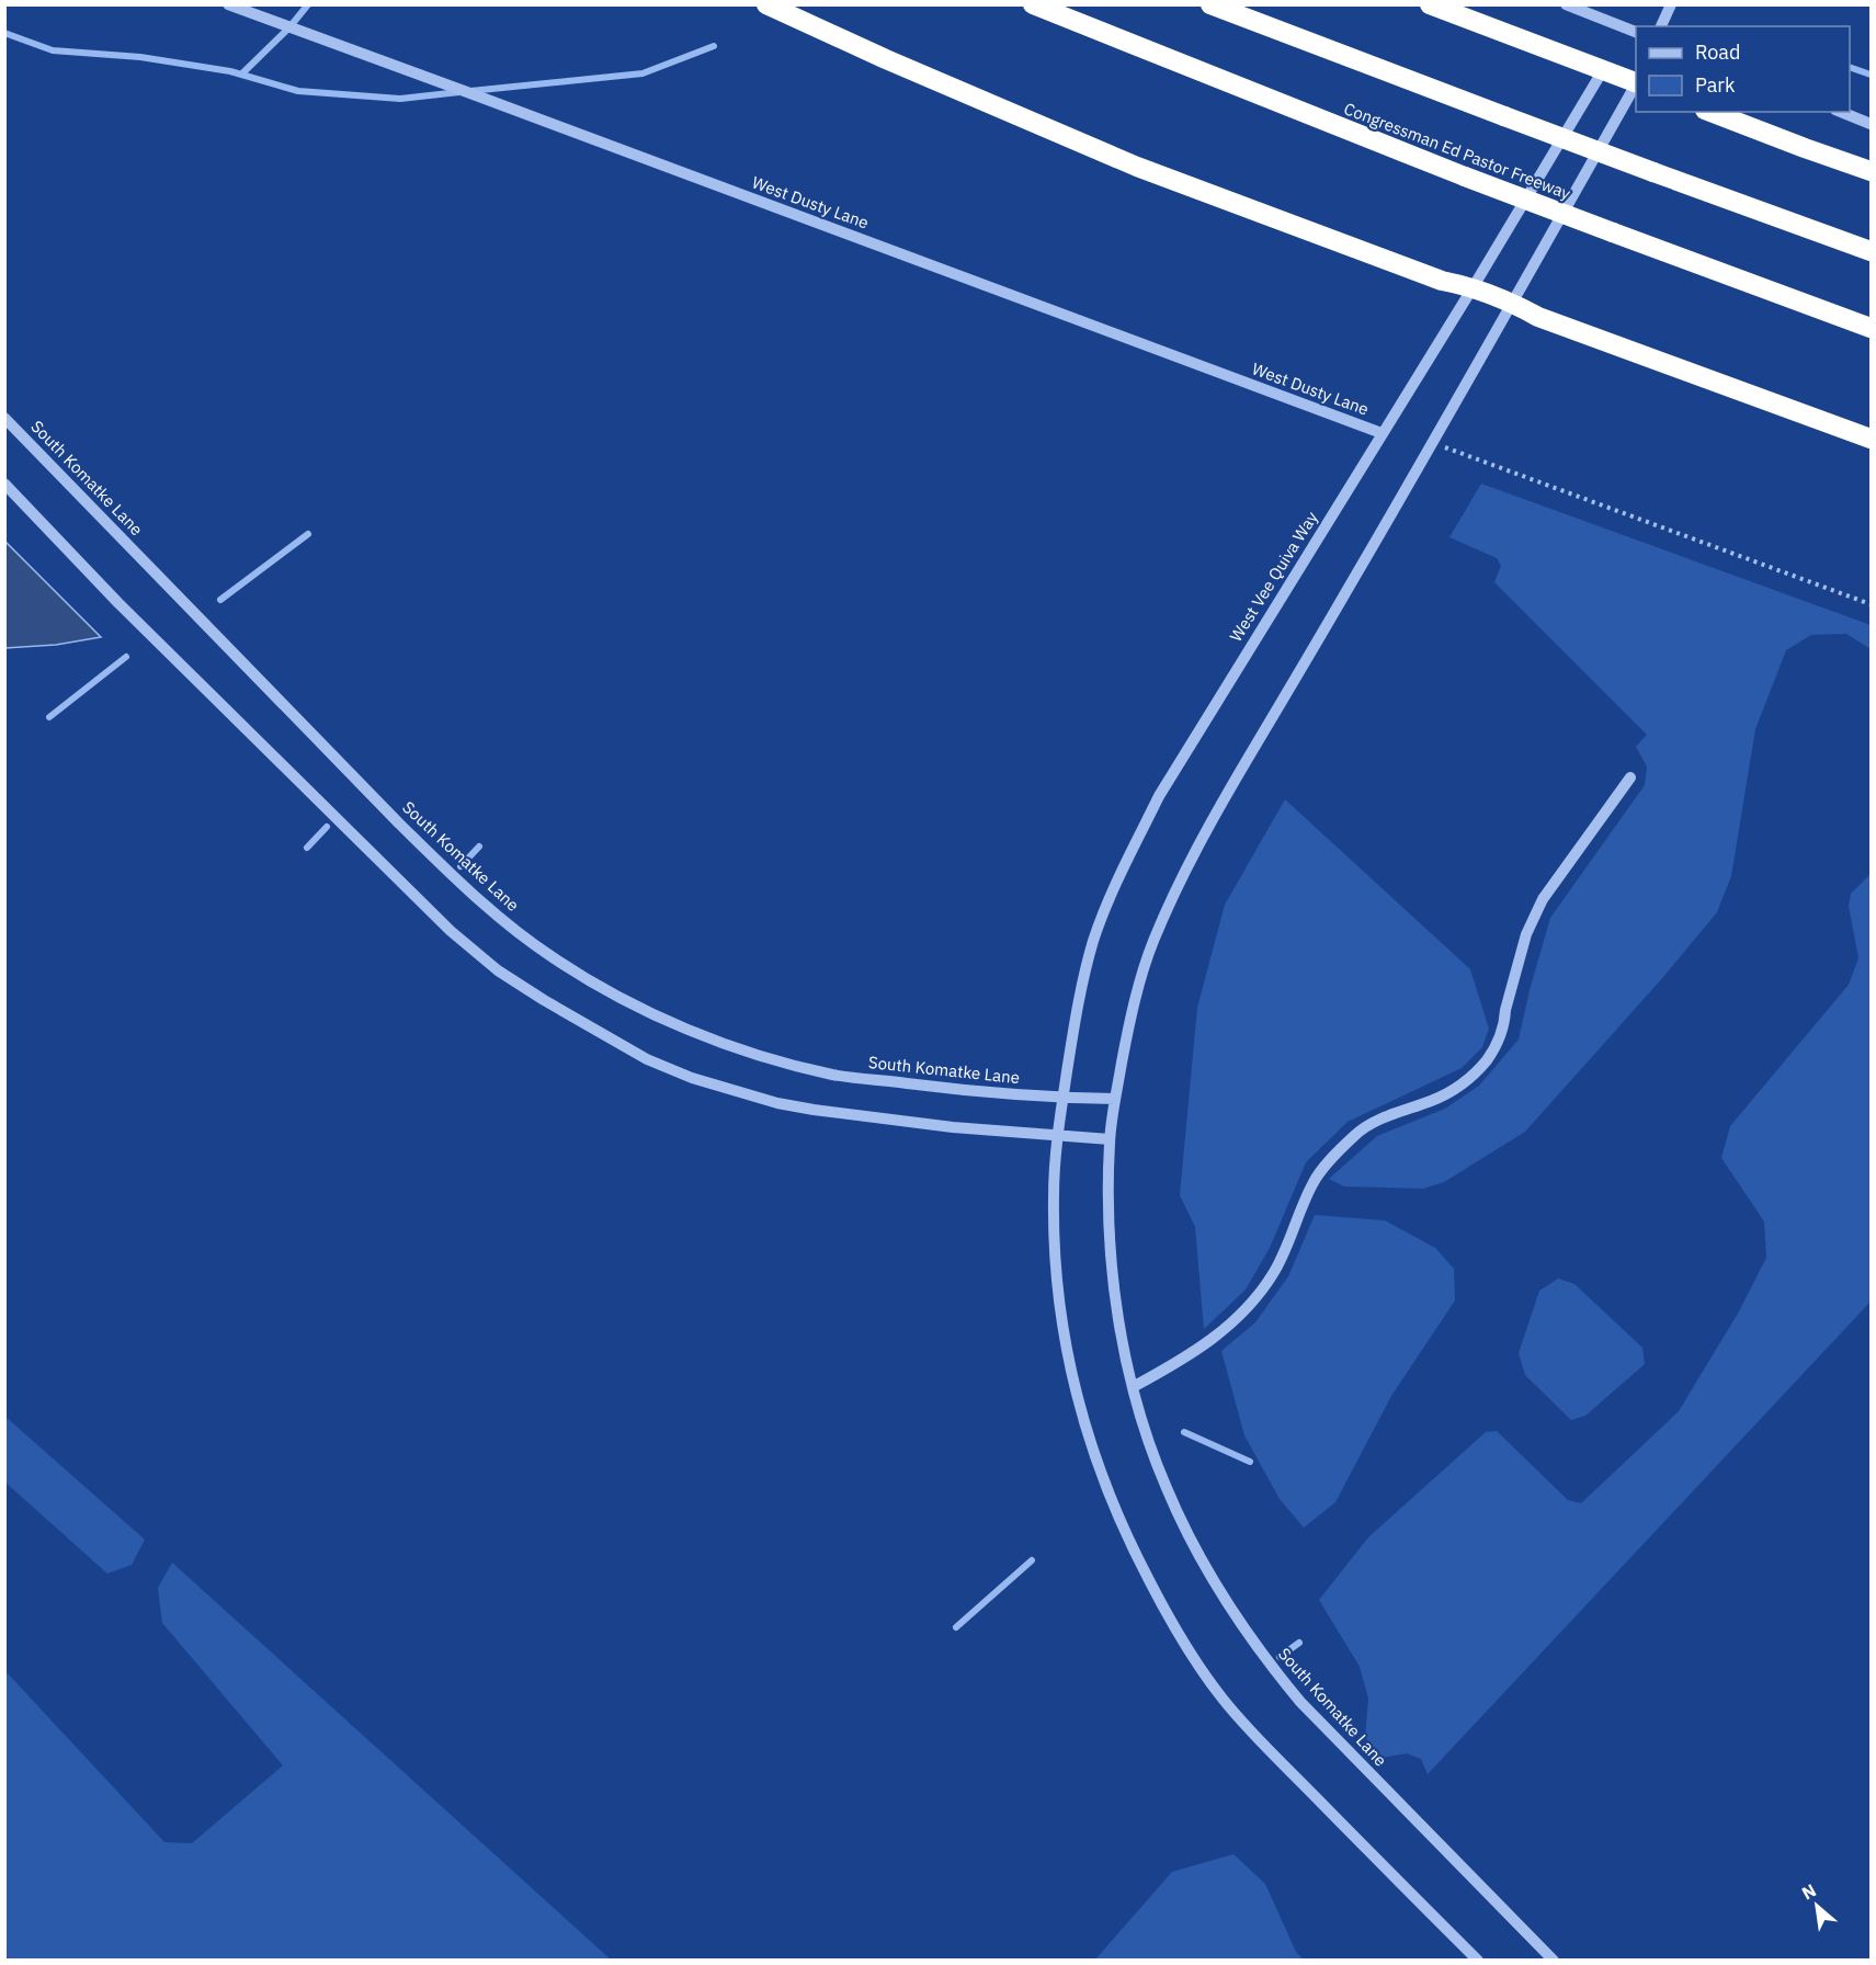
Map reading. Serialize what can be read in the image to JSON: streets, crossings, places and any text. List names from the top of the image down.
{
  "streets": {
    "highway": ["Congressman Ed Pastor Freeway"],
    "street": ["West Dusty Lane", "South Komatke Lane", "West Vee Quiva Way"]
  },
  "crossings": [
    ["West Dusty Lane", "West Vee Quiva Way"],
    ["South Komatke Lane", "West Vee Quiva Way"]
  ],
  "legend": ["Road", "Park"],
  "north": "top left"
}
